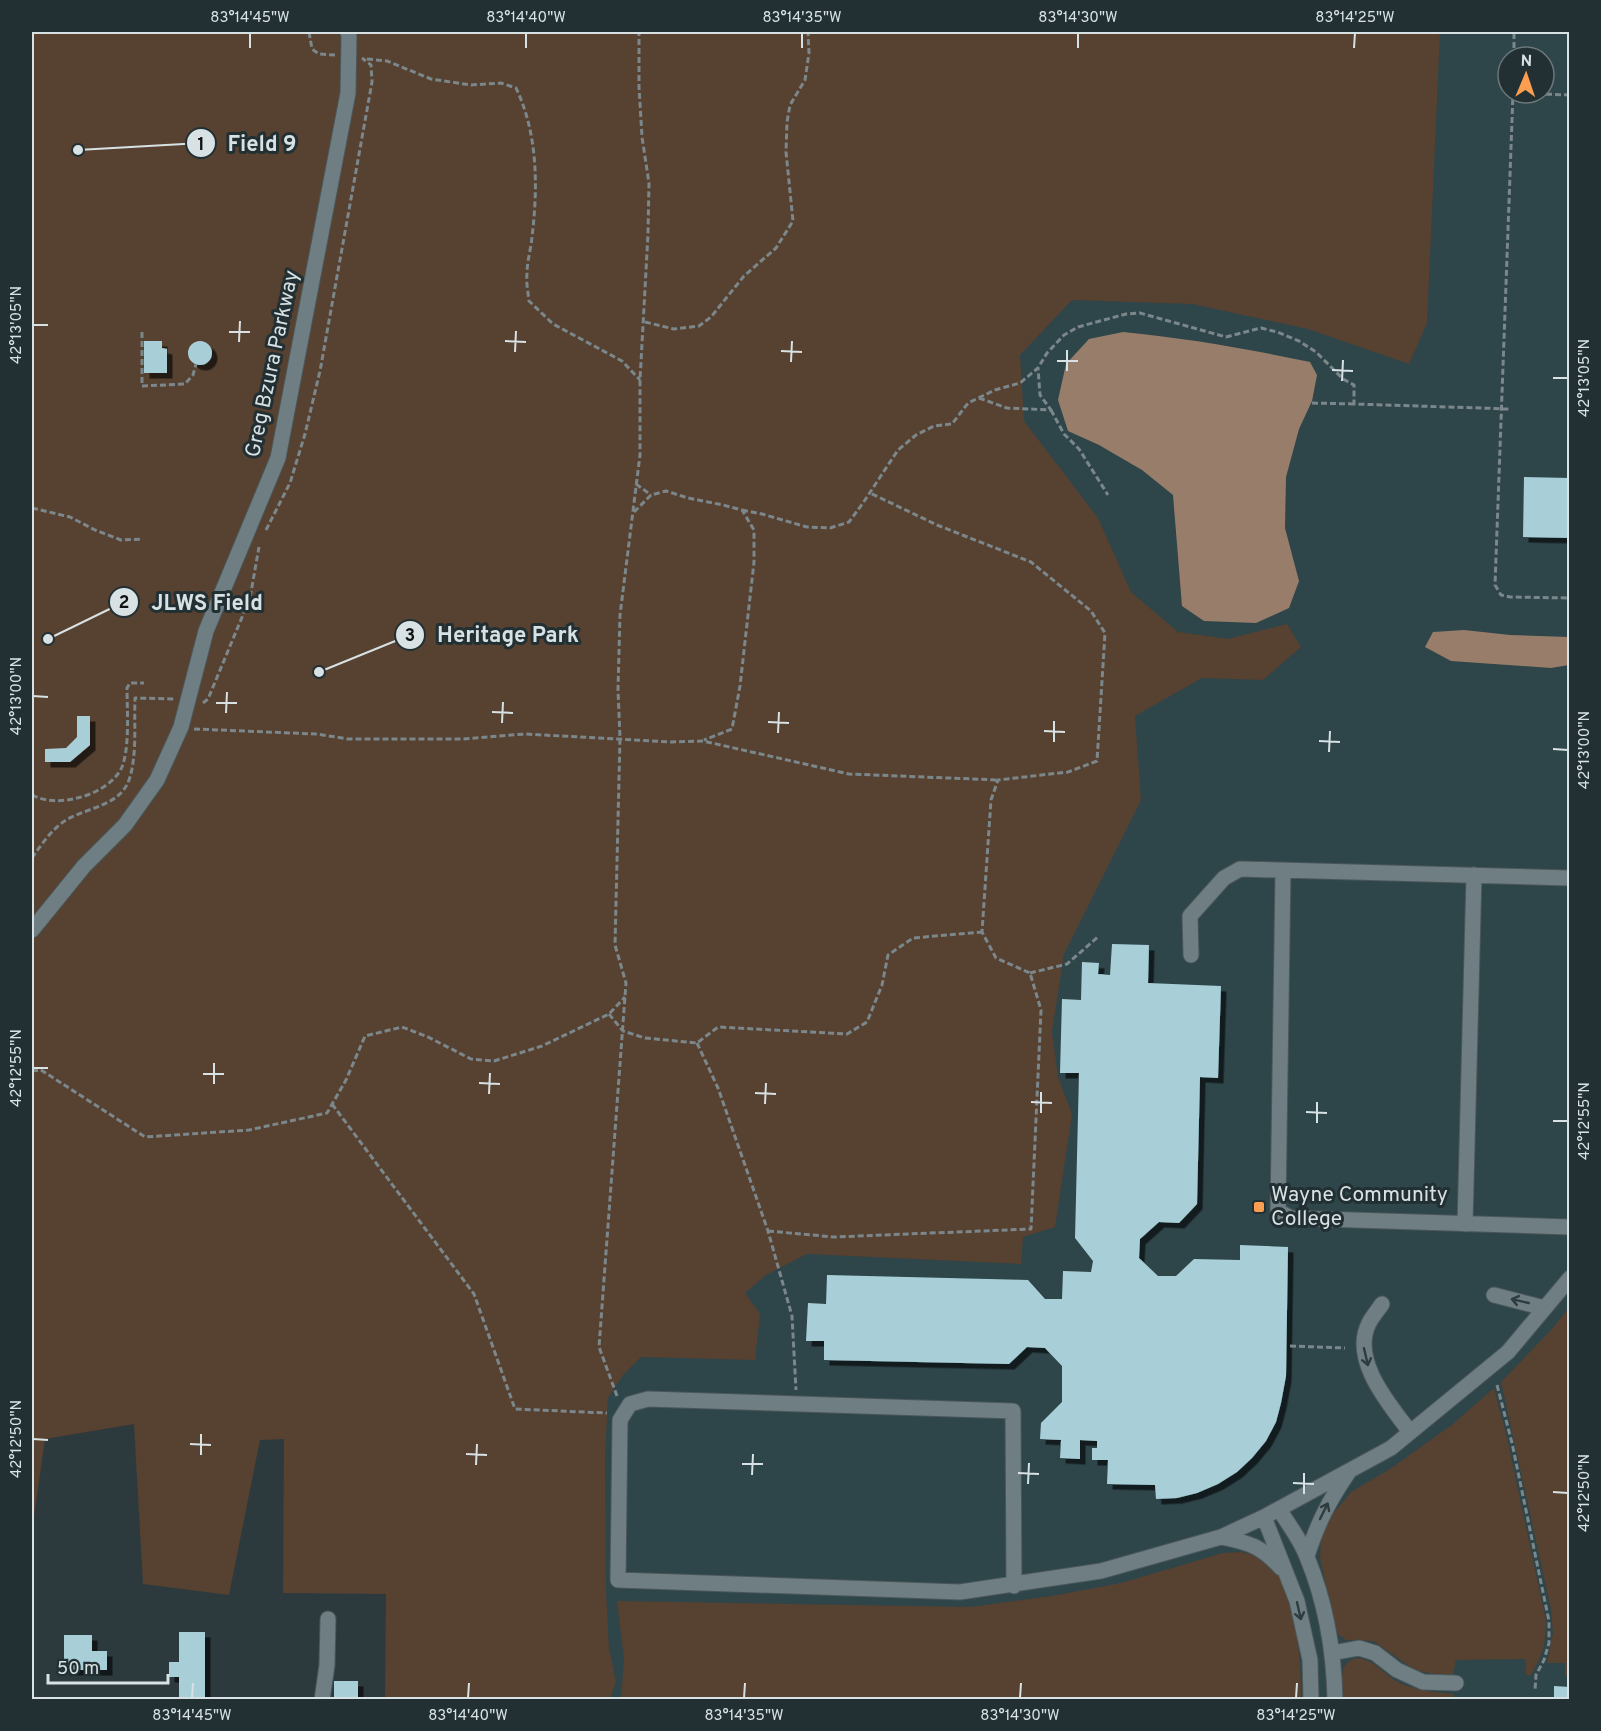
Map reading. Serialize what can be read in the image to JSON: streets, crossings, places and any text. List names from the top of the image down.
{
  "streets": {
    "street": ["Greg Bzura Parkway"]
  },
  "places": {
    "other": ["Field 9", "JLWS Field", "Heritage Park"],
    "transit": ["Wayne Community College"]
  },
  "scale_bar": "50 m",
  "north": "top",
  "coordinates": [
    "83°14'45\"W",
    "83°14'40\"W",
    "83°14'35\"W",
    "83°14'30\"W",
    "83°14'25\"W",
    "42°13'05\"N",
    "42°13'00\"N",
    "42°12'55\"N",
    "42°12'50\"N"
  ]
}
